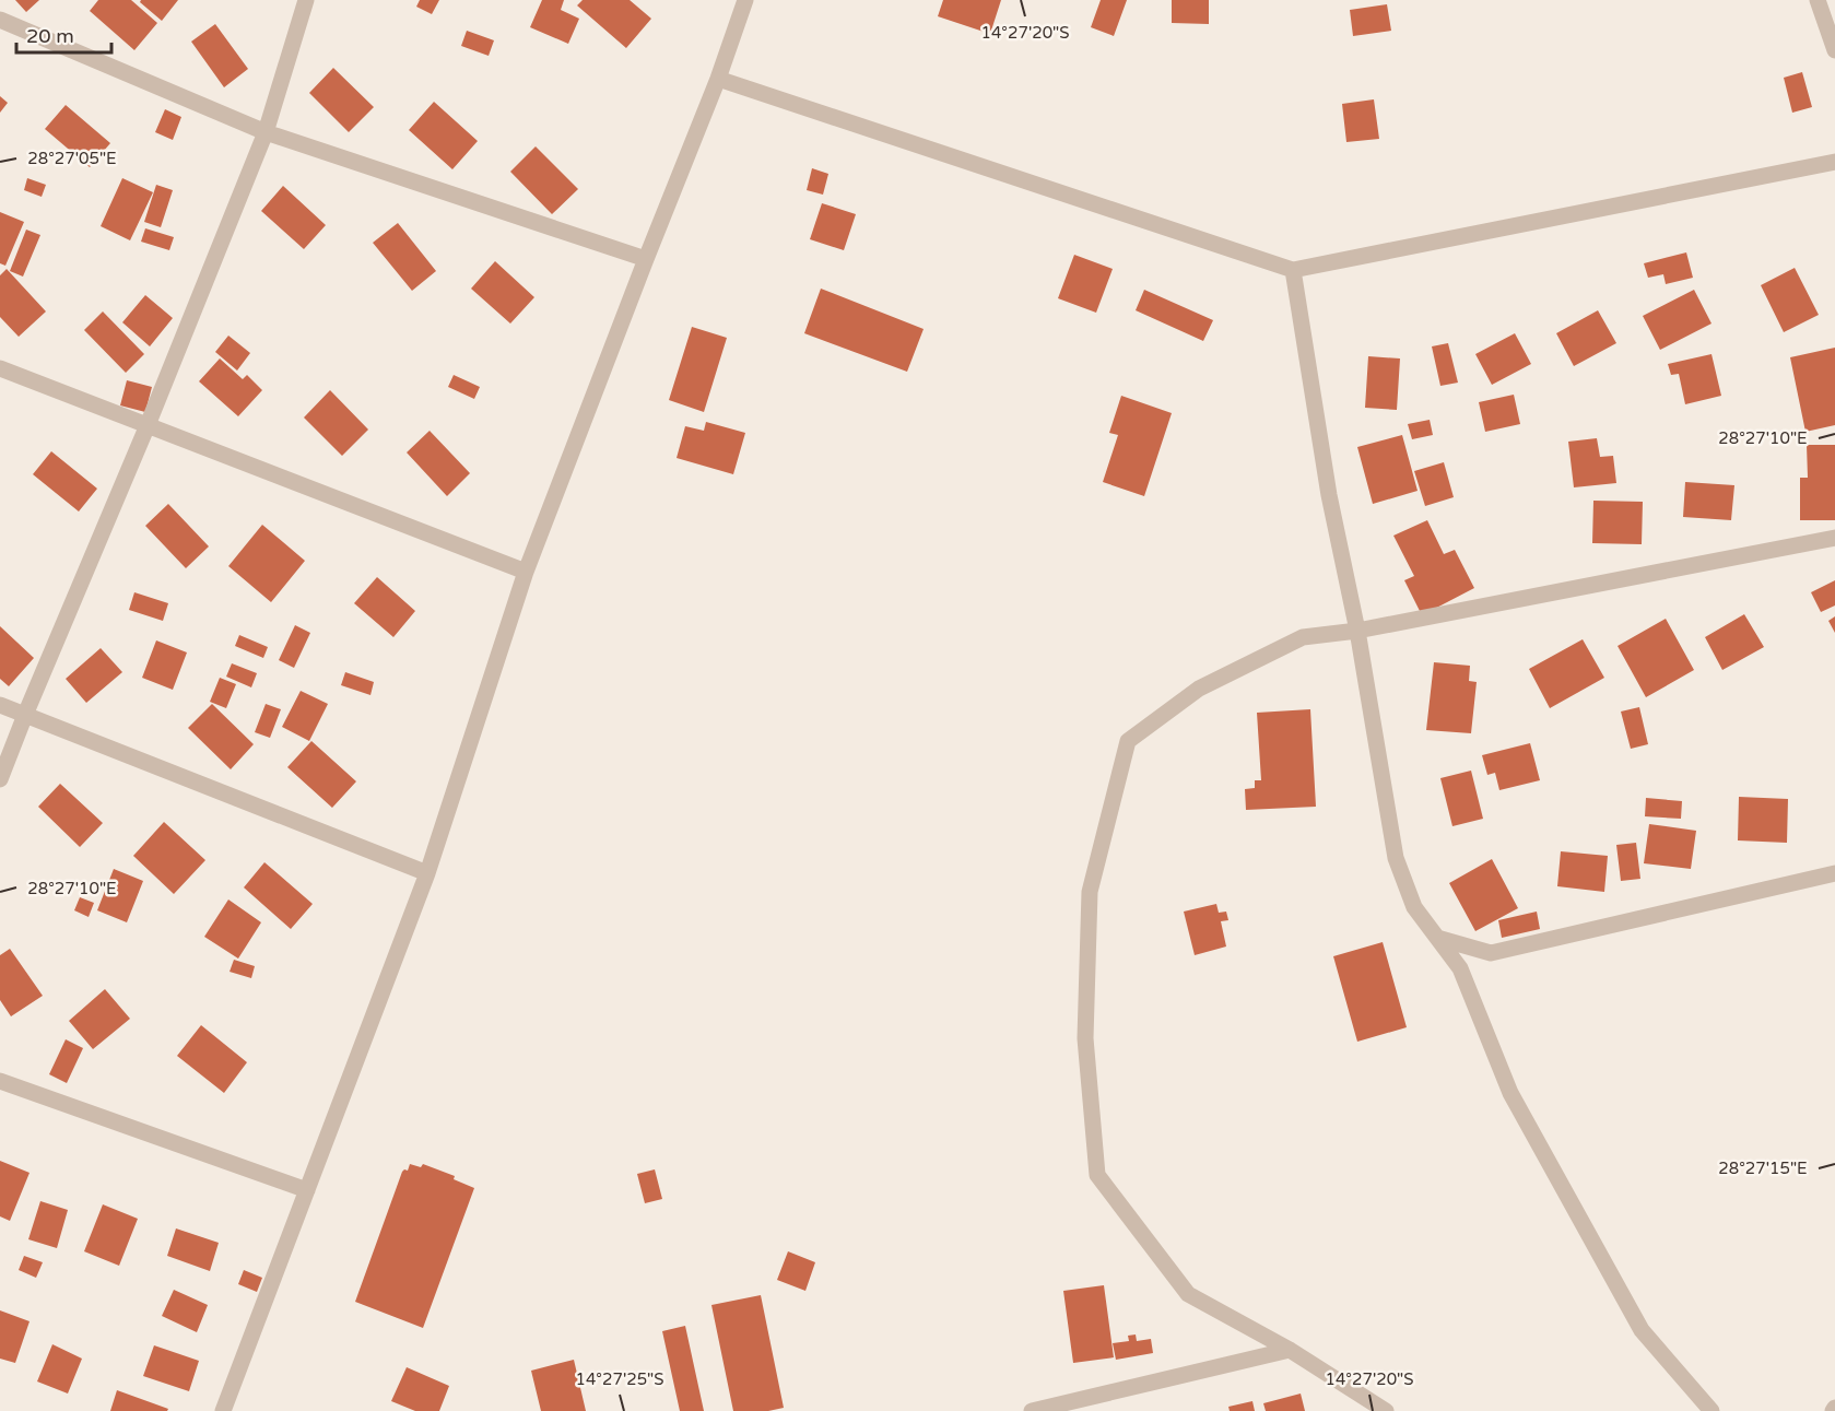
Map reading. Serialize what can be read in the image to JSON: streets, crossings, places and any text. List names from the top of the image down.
{
  "scale_bar": "20 m",
  "coordinates": [
    "14°27'20\"S",
    "28°27'05\"E",
    "28°27'10\"E",
    "28°27'15\"E",
    "14°27'25\"S"
  ]
}
